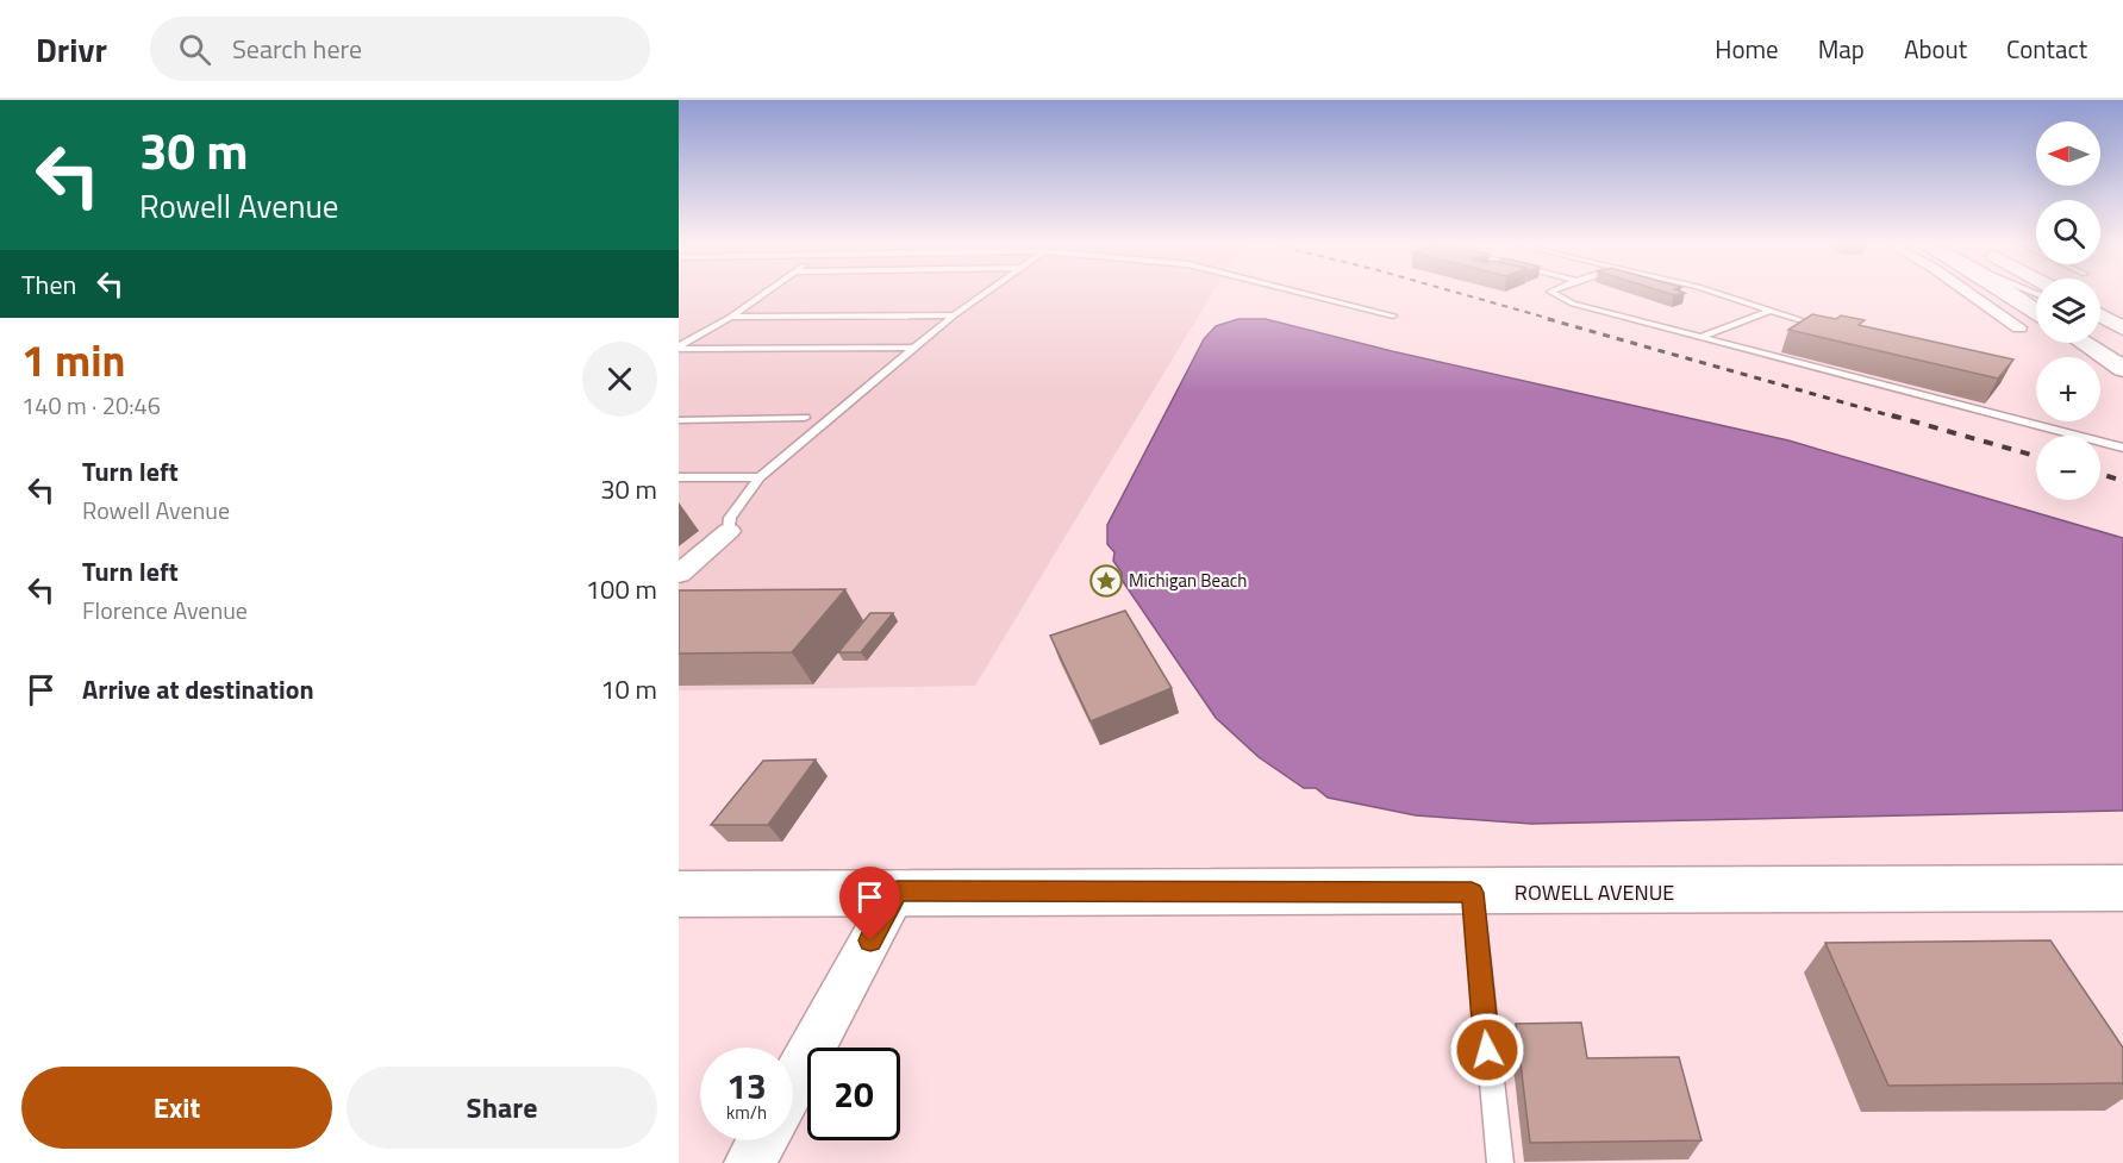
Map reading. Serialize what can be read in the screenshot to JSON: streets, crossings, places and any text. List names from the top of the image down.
{
  "streets": {
    "street": ["ROWELL AVENUE"]
  },
  "places": {
    "place": ["Michigan Beach"]
  },
  "north": "left",
  "page": {
    "header": "Drivr",
    "search": "Search here",
    "nav": [
      "Home",
      "Map",
      "About",
      "Contact"
    ],
    "turn": ["30 m", "Rowell Avenue"],
    "map_buttons": ["+", "−"],
    "then": "Then",
    "heading": ["1 min", "140 m · 20:46"],
    "list": [
      {
        "name": "Turn left",
        "note": "Rowell Avenue",
        "value": "30 m"
      },
      {
        "name": "Turn left",
        "note": "Florence Avenue",
        "value": "100 m"
      },
      {
        "name": "Arrive at destination",
        "value": "10 m"
      }
    ],
    "speed": "13 km/h",
    "limit": "20",
    "buttons": ["Exit", "Share"]
  }
}
